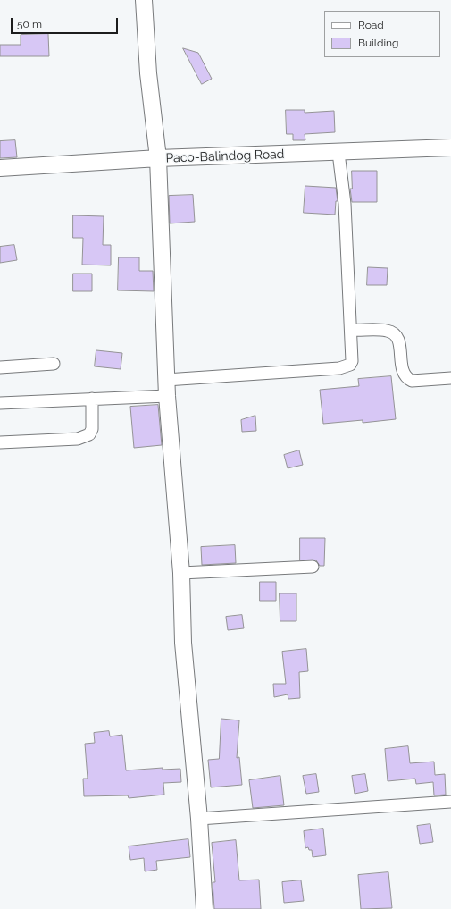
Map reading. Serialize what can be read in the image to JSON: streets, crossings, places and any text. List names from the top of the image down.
{
  "streets": {
    "street": ["Paco-Balindog Road"]
  },
  "legend": ["Road", "Building"],
  "scale_bar": "50 m"
}
